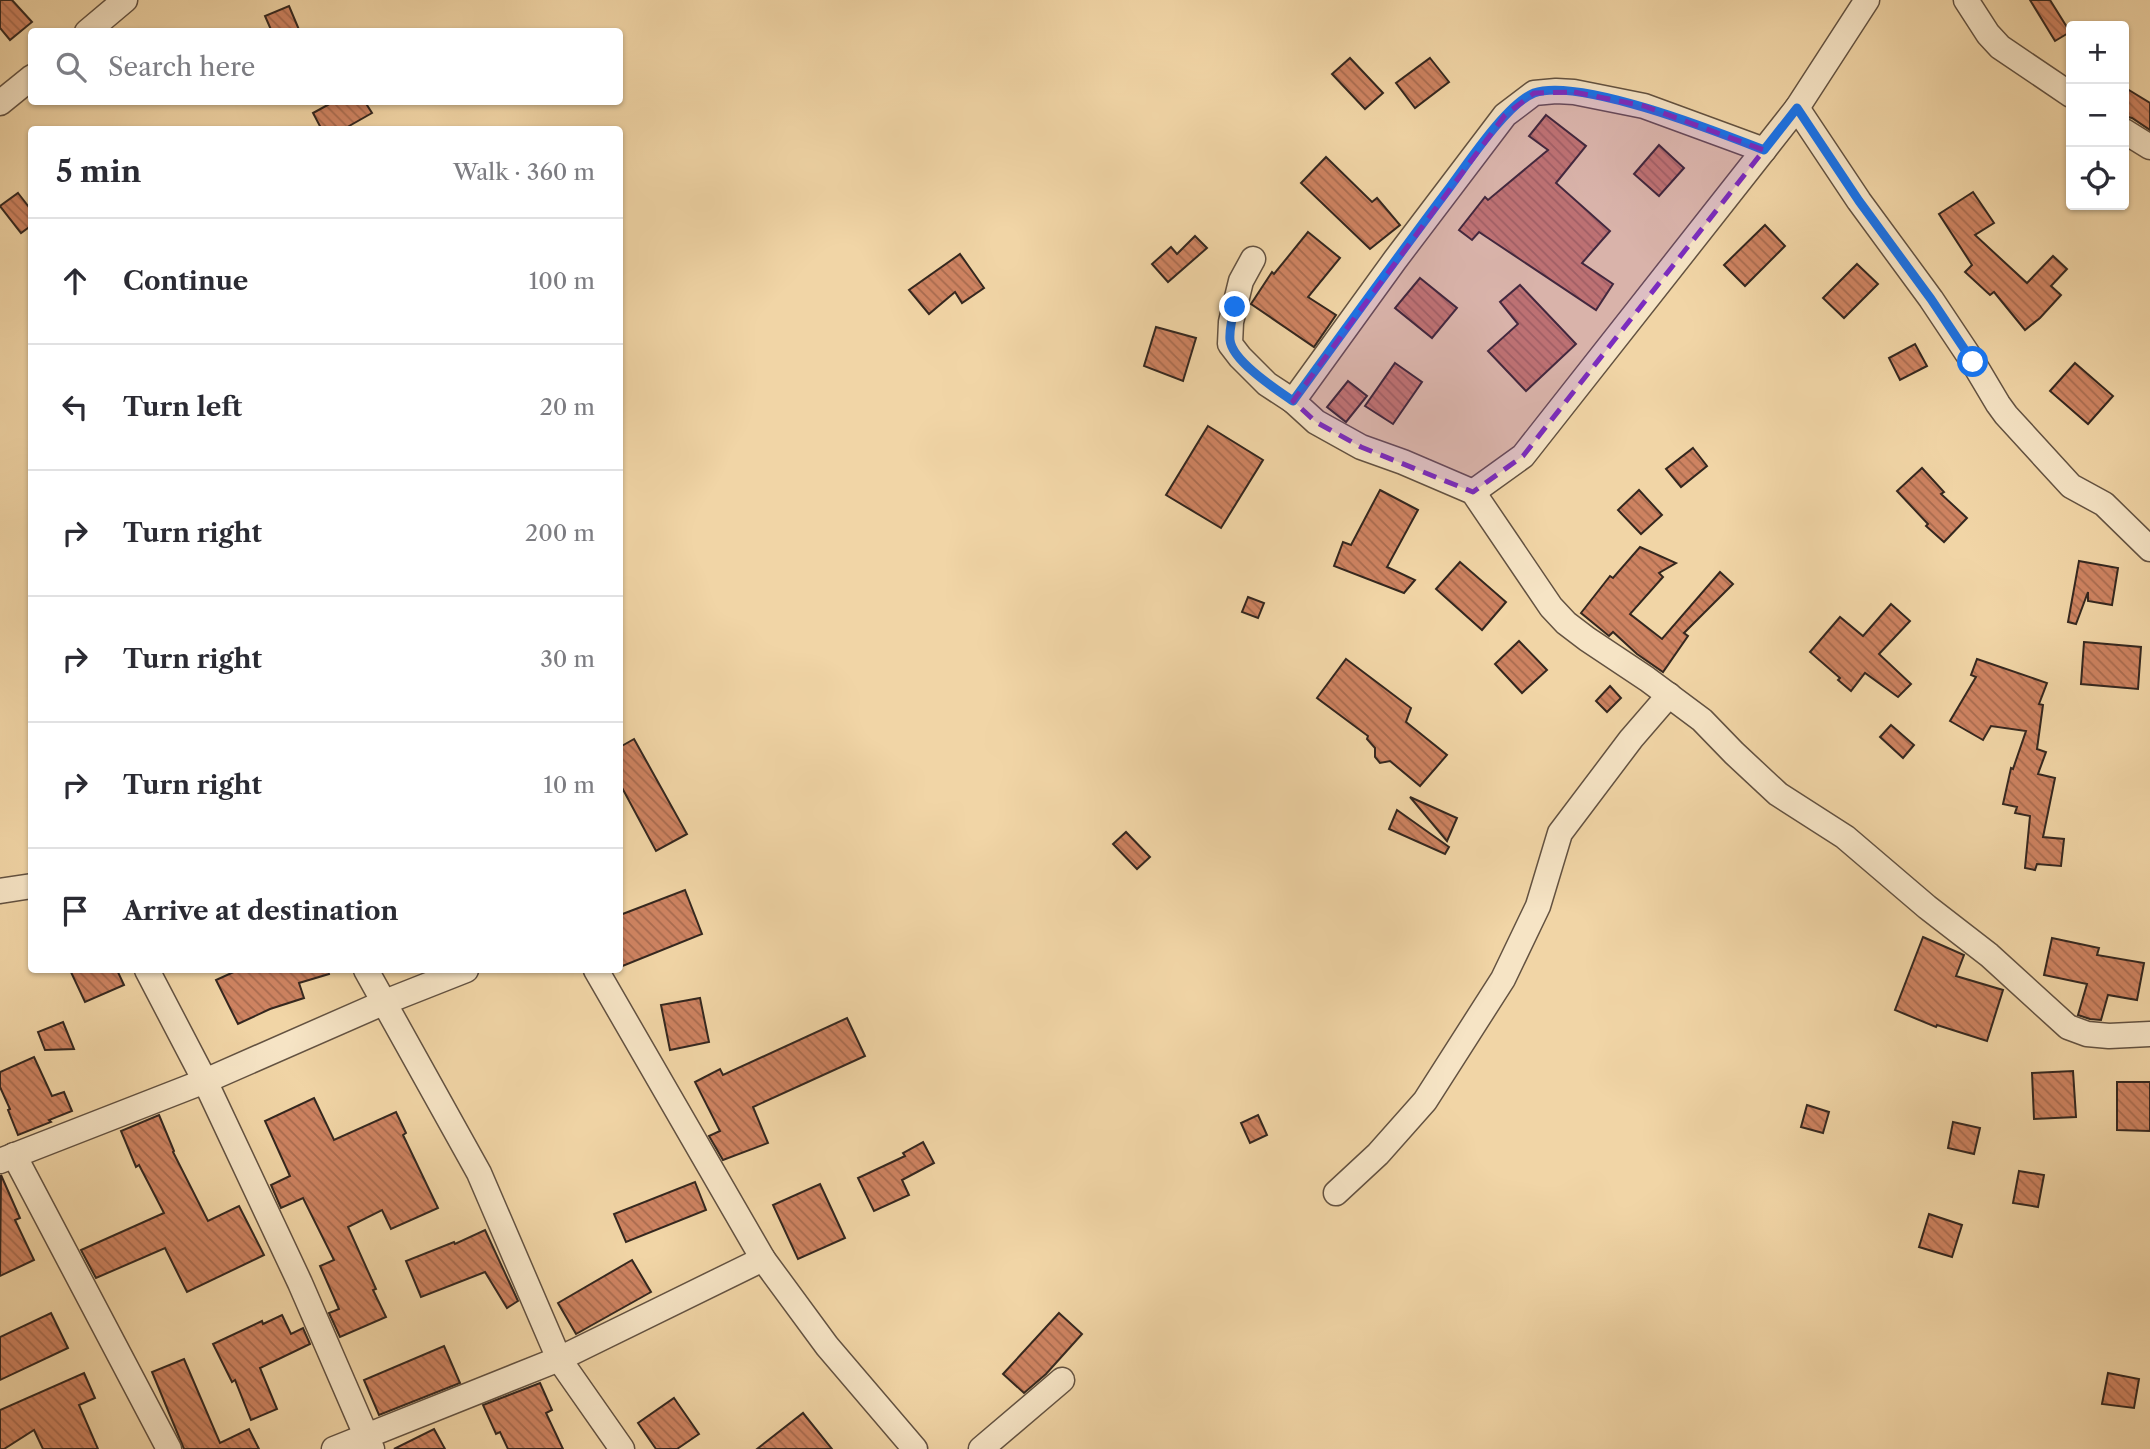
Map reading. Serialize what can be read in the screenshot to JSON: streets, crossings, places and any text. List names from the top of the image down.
{
  "page": {
    "map_buttons": ["+", "−"],
    "search": "Search here",
    "heading": ["5 min", "Walk · 360 m"],
    "list": [
      ["Continue", "100 m"],
      ["Turn left", "20 m"],
      ["Turn right", "200 m"],
      ["Turn right", "30 m"],
      ["Turn right", "10 m"],
      "Arrive at destination"
    ]
  }
}
